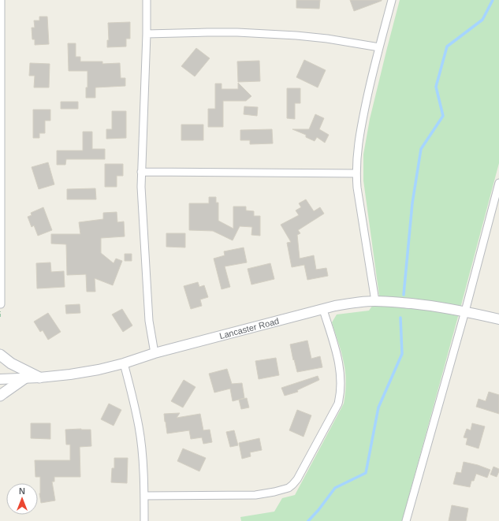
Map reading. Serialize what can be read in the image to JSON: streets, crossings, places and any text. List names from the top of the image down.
{
  "streets": {
    "street": ["Lancaster Road"]
  },
  "north": "top"
}
